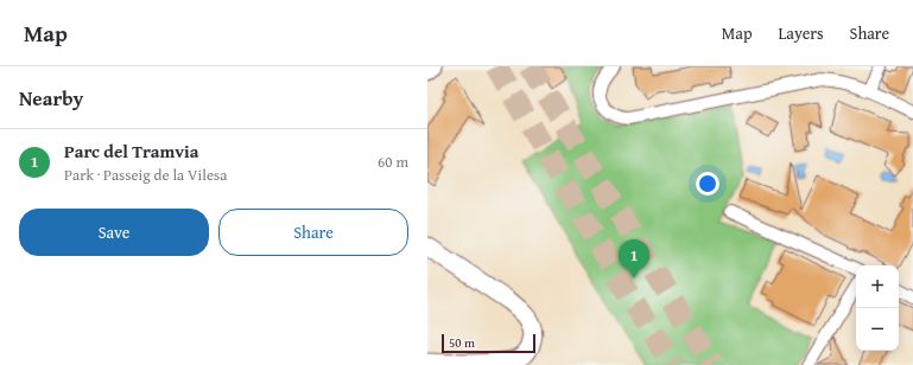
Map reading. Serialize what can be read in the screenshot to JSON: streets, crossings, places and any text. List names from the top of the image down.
{
  "scale_bar": "50 m",
  "page": {
    "header": "Map",
    "nav": ["Map", "Layers", "Share"],
    "heading": "Nearby",
    "list": [
      {
        "mark": "1",
        "name": "Parc del Tramvia",
        "note": "Park · Passeig de la Vilesa",
        "value": "60 m"
      }
    ],
    "buttons": ["Save", "Share"],
    "pins": "1",
    "map_buttons": ["+", "−"],
    "scale": "50 m"
  }
}
